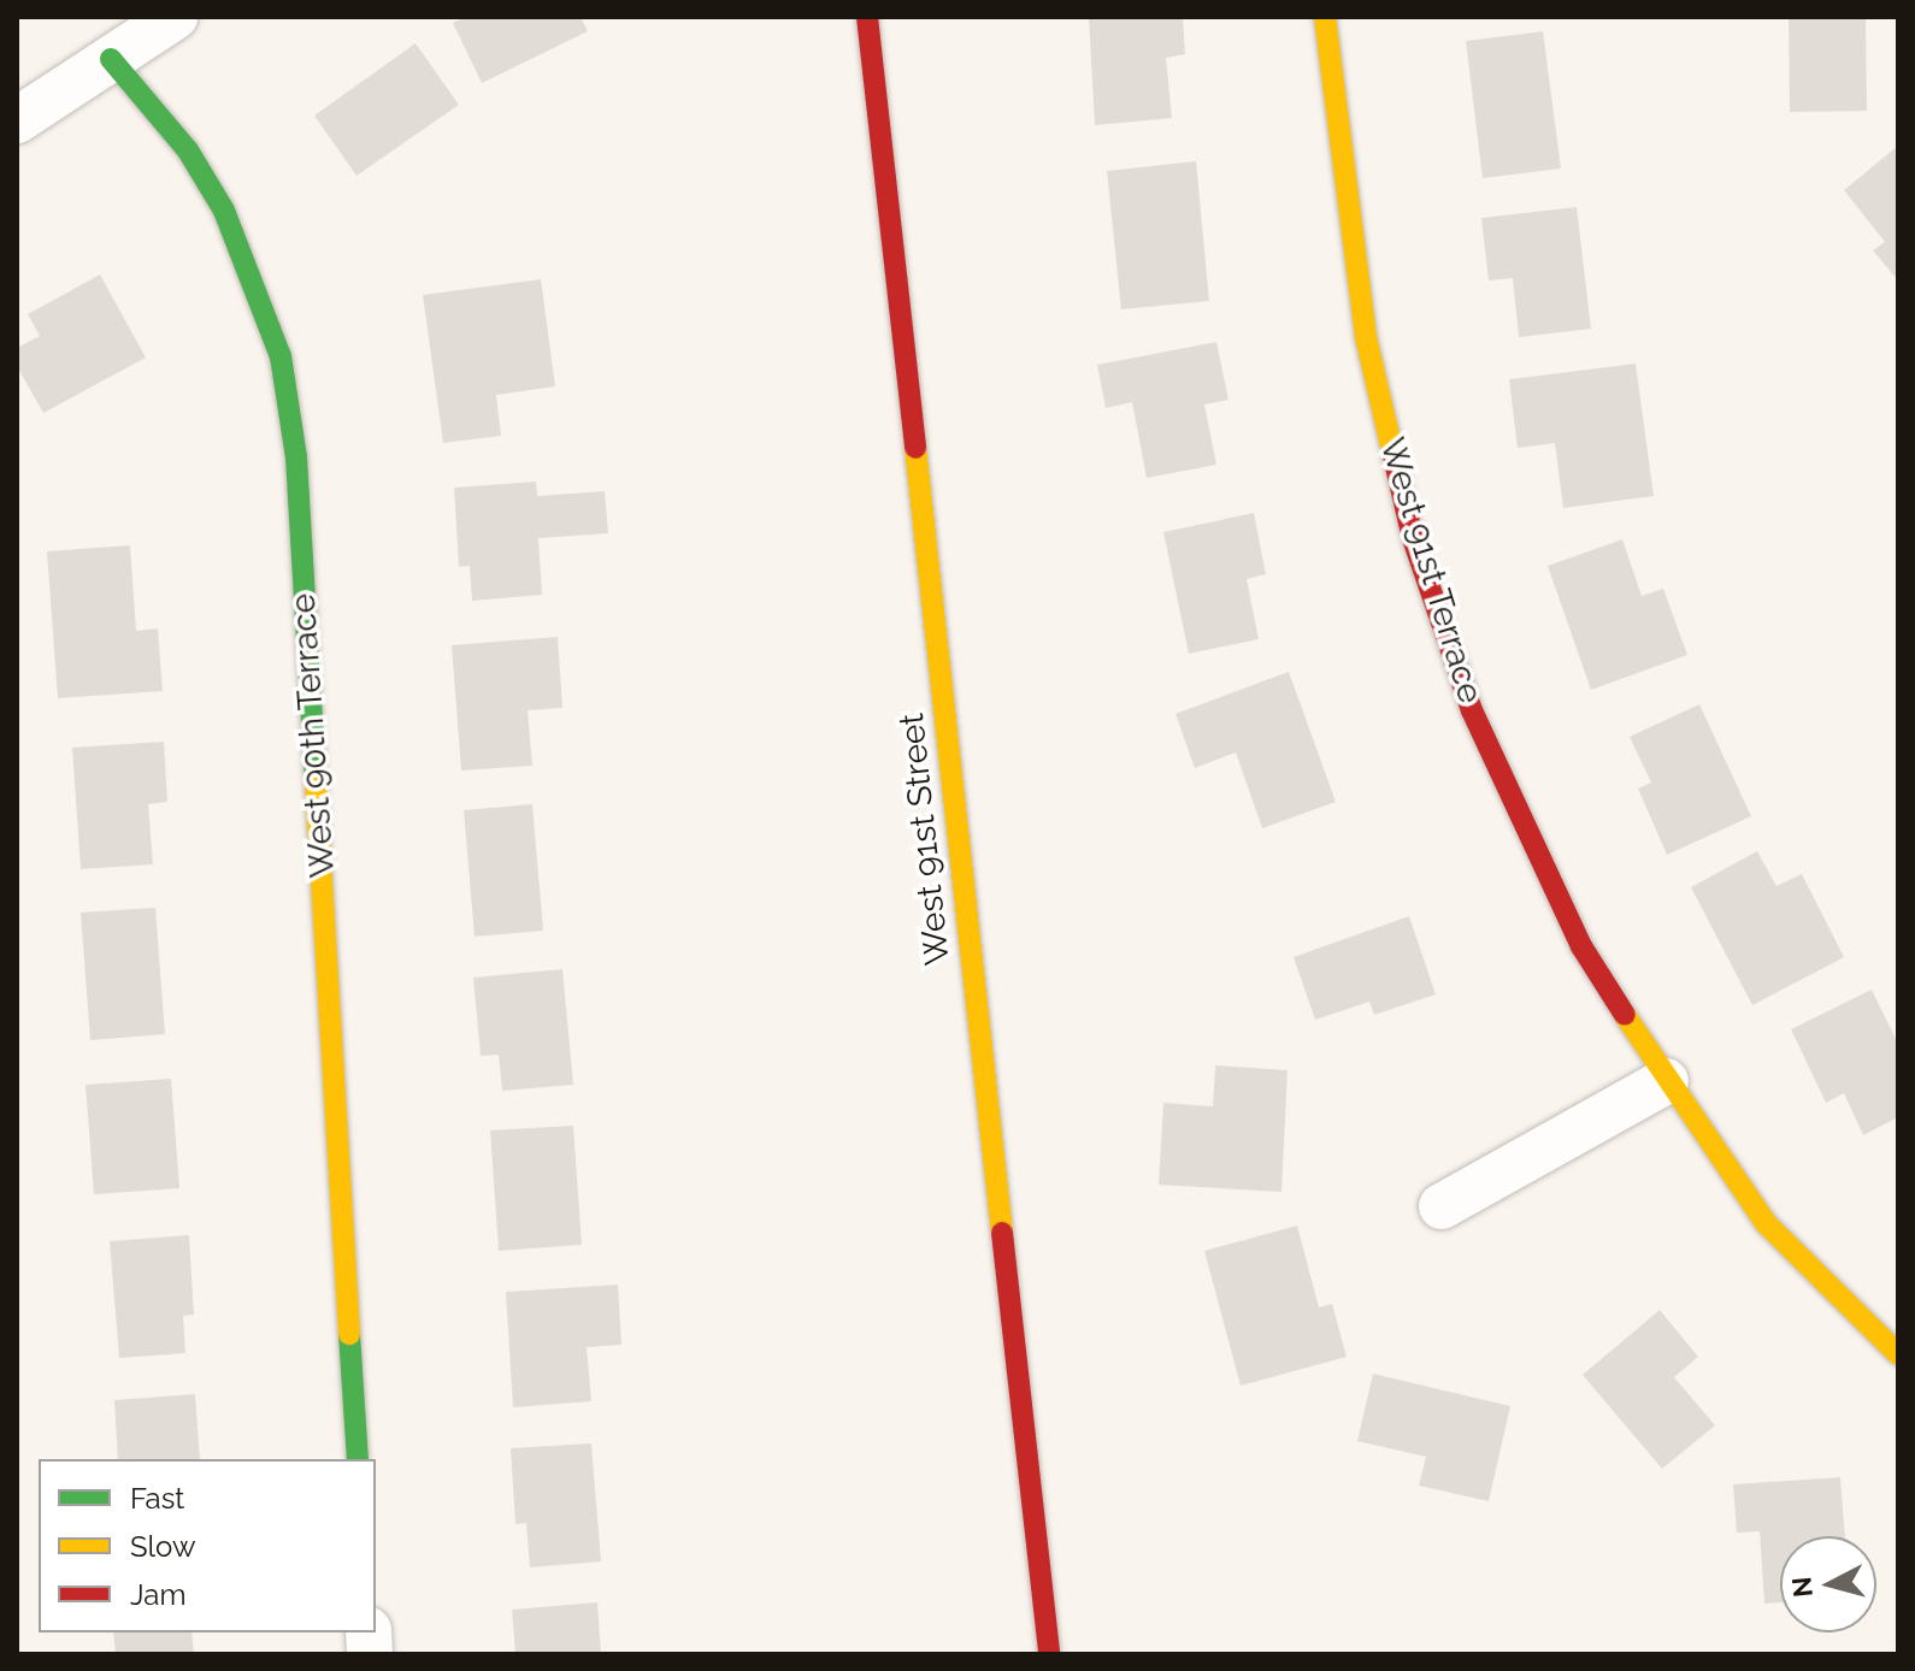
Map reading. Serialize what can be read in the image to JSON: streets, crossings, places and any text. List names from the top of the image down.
{
  "streets": {
    "street": ["West 91st Terrace", "West 90th Terrace", "West 91st Street"]
  },
  "legend": ["Fast", "Slow", "Jam"],
  "north": "left"
}
